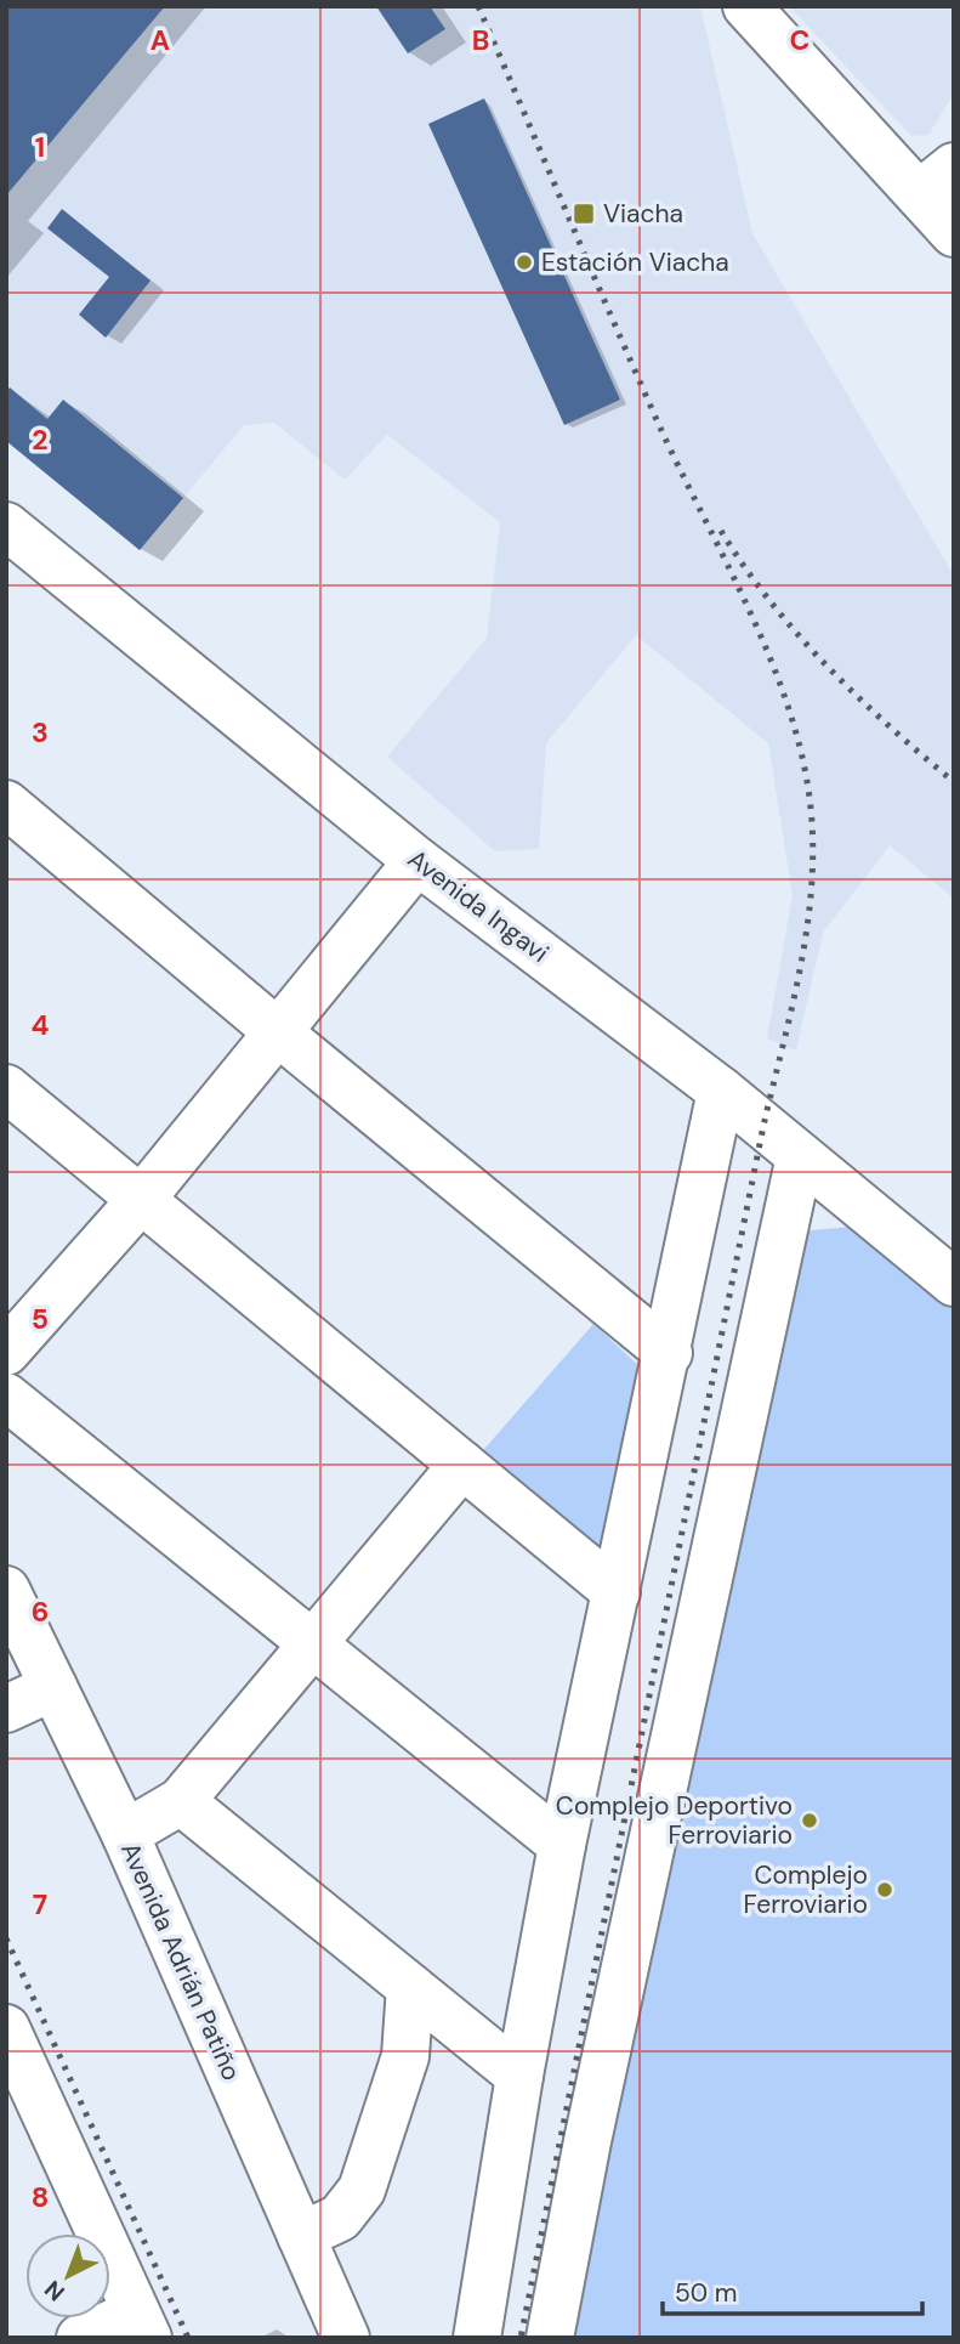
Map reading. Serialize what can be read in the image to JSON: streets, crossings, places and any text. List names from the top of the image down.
{
  "streets": {
    "street": ["Avenida Ingavi", "Avenida Adrián Patiño"]
  },
  "places": {
    "transit": ["Viacha"],
    "other": ["Estación Viacha", "Complejo Deportivo Ferroviario", "Complejo Ferroviario"]
  },
  "scale_bar": "50 m",
  "north": "bottom left",
  "grid": {
    "columns": ["A", "B", "C"],
    "rows": [
      "1",
      "2",
      "3",
      "4",
      "5",
      "6",
      "7",
      "8"
    ]
  }
}
